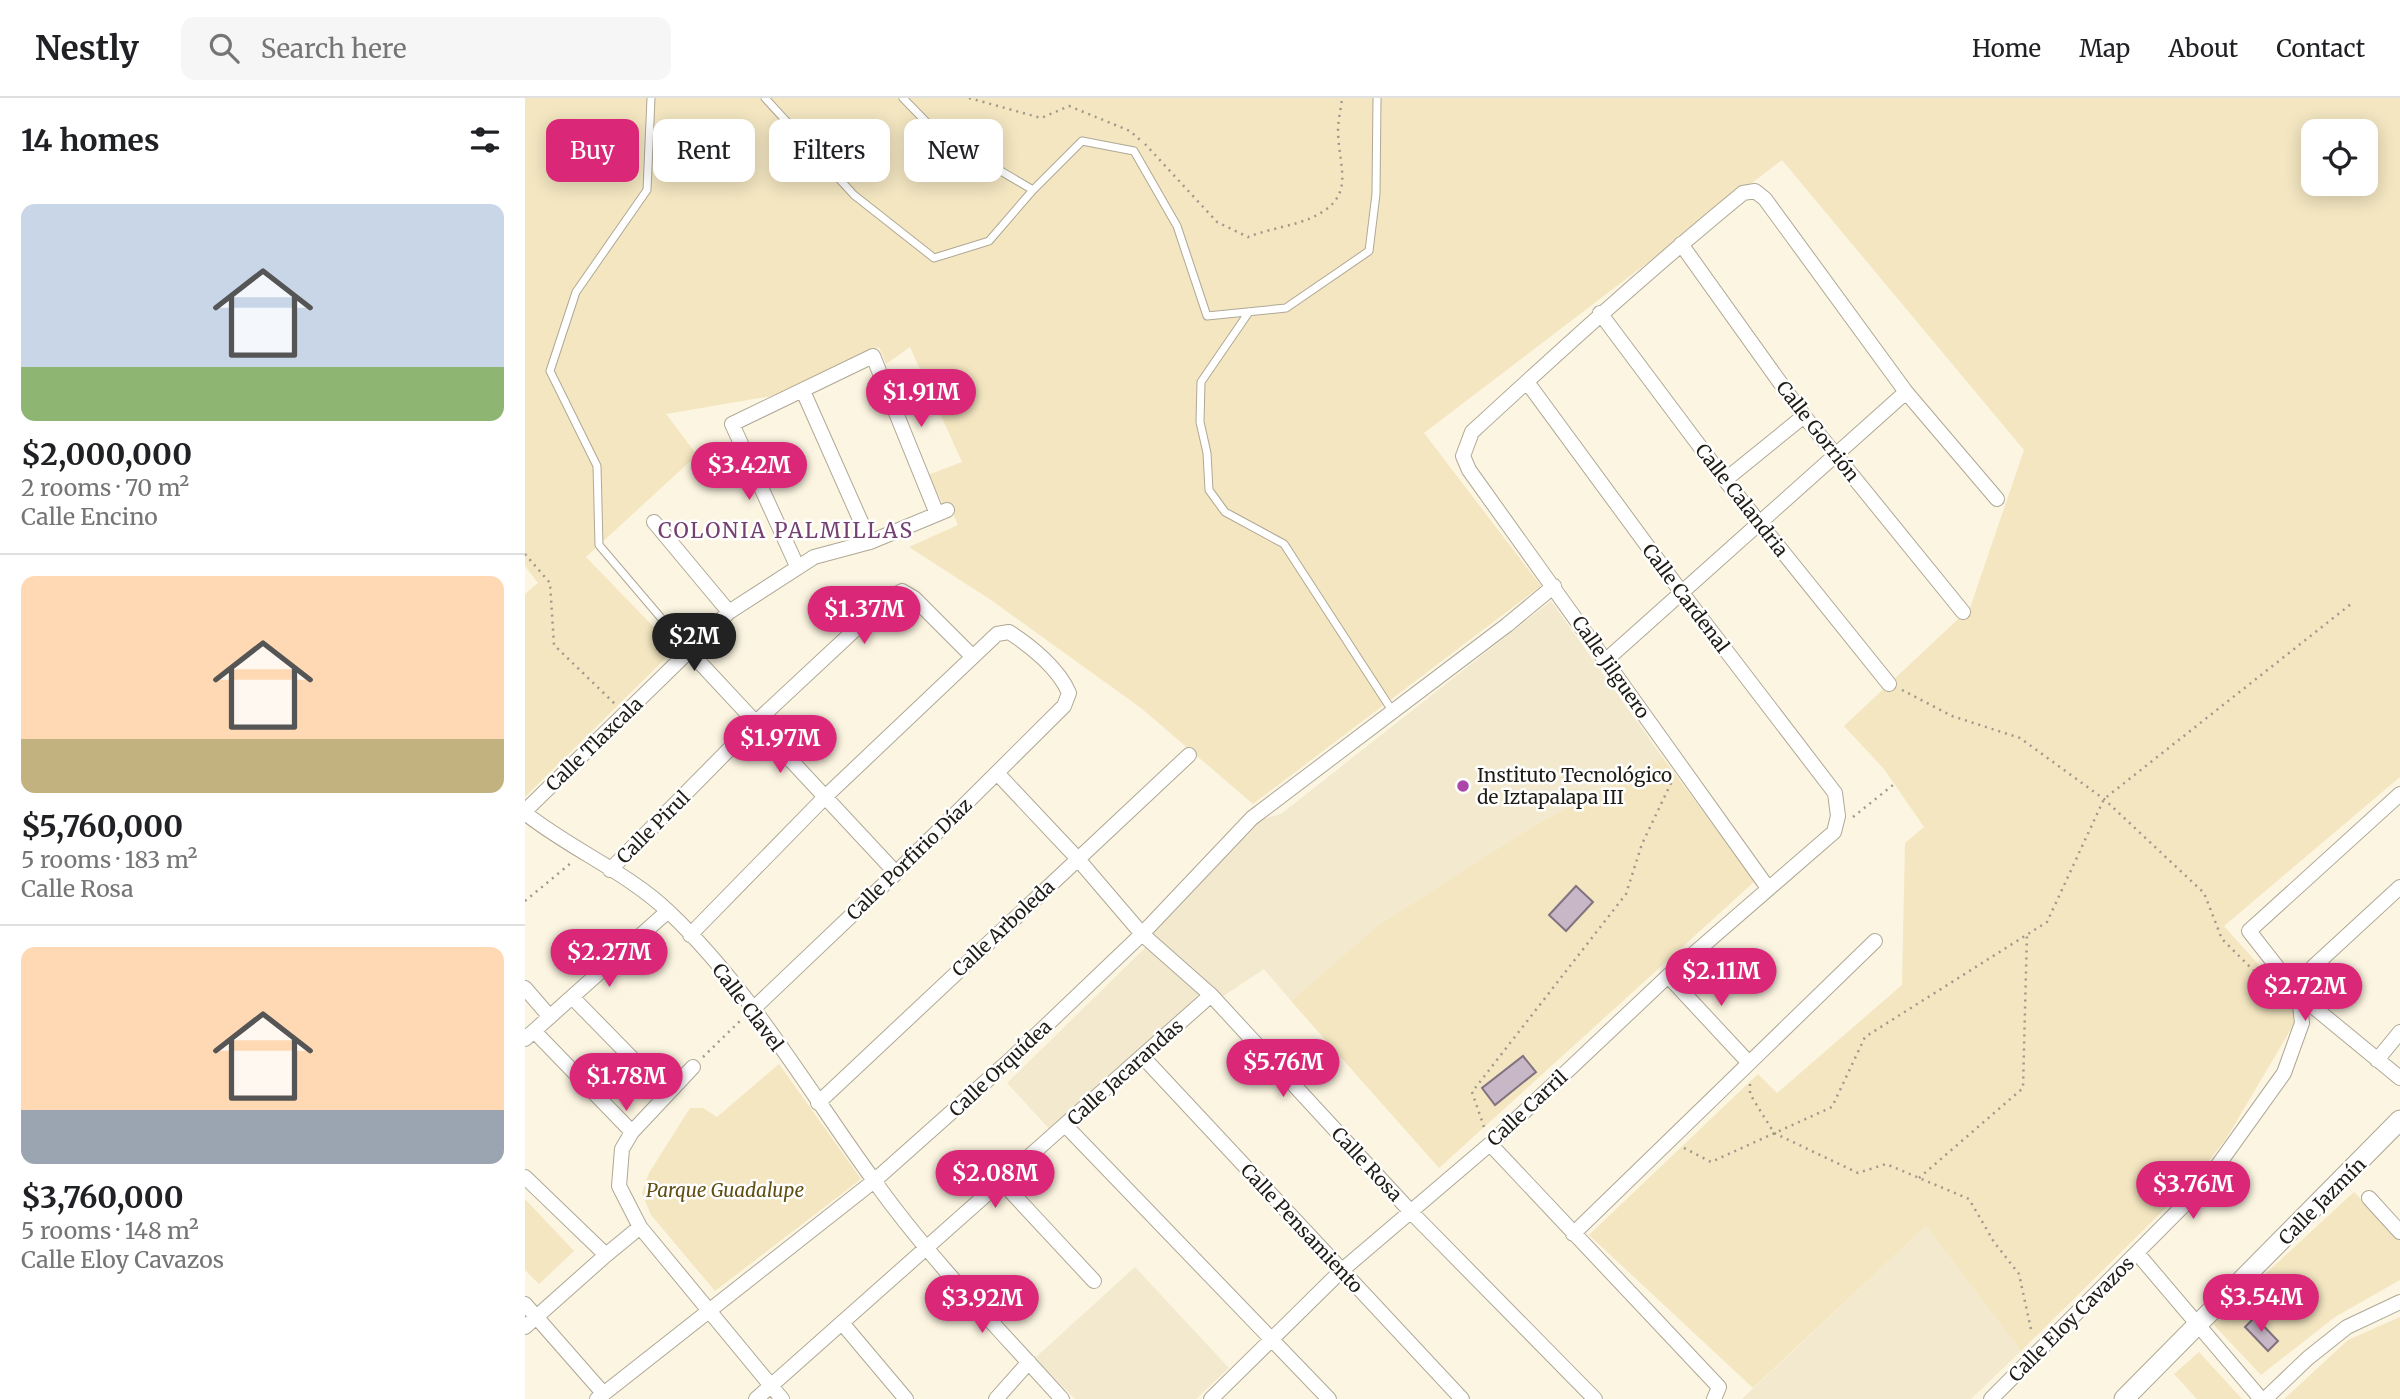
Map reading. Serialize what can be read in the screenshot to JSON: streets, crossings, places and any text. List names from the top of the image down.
{
  "streets": {
    "street": [
      "Calle Gorrión",
      "Calle Calandria",
      "Calle Cardenal",
      "Calle Jilguero",
      "Calle Tlaxcala",
      "Calle Pirul",
      "Calle Porfirio Díaz",
      "Calle Arboleda",
      "Calle Clavel",
      "Calle Orquídea",
      "Calle Jacarandas",
      "Calle Carril",
      "Calle Rosa",
      "Calle Jazmín",
      "Calle Pensamiento",
      "Calle Eloy Cavazos"
    ]
  },
  "crossings": [
    ["Calle Cardenal", "Calle Jilguero"],
    ["Calle Cardenal", "Calle Carril"],
    ["Calle Jilguero", "Calle Orquídea"],
    ["Calle Jilguero", "Calle Carril"],
    ["Calle Tlaxcala", "Calle Clavel"],
    ["Calle Pirul", "Calle Porfirio Díaz"],
    ["Calle Pirul", "Calle Clavel"],
    ["Calle Porfirio Díaz", "Calle Clavel"],
    ["Calle Porfirio Díaz", "Calle Rosa"],
    ["Calle Arboleda", "Calle Clavel"],
    ["Calle Arboleda", "Calle Rosa"],
    ["Calle Clavel", "Calle Orquídea"],
    ["Calle Clavel", "Calle Jacarandas"],
    ["Calle Orquídea", "Calle Rosa"],
    ["Calle Jacarandas", "Calle Rosa"],
    ["Calle Jacarandas", "Calle Pensamiento"],
    ["Calle Carril", "Calle Rosa"],
    ["Calle Carril", "Calle Pensamiento"]
  ],
  "districts": ["COLONIA PALMILLAS"],
  "parks": ["Parque Guadalupe"],
  "places": ["Instituto Tecnológico de Iztapalapa III"],
  "page": {
    "header": "Nestly",
    "search": "Search here",
    "nav": [
      "Home",
      "Map",
      "About",
      "Contact"
    ],
    "heading": "14 homes",
    "chip": [
      "Buy",
      "Rent",
      "Filters",
      "New"
    ],
    "list": [
      {
        "name": "$2,000,000",
        "note": "2 rooms · 70 m² · Calle Encino"
      },
      {
        "name": "$5,760,000",
        "note": "5 rooms · 183 m² · Calle Rosa"
      },
      {
        "name": "$3,760,000",
        "note": "5 rooms · 148 m² · Calle Eloy Cavazos"
      }
    ],
    "price": [
      "$1.91M",
      "$3.42M",
      "$1.37M",
      "$2M",
      "$1.97M",
      "$2.27M",
      "$2.11M",
      "$2.72M",
      "$5.76M",
      "$1.78M",
      "$2.08M",
      "$3.76M",
      "$3.54M",
      "$3.92M"
    ]
  }
}
